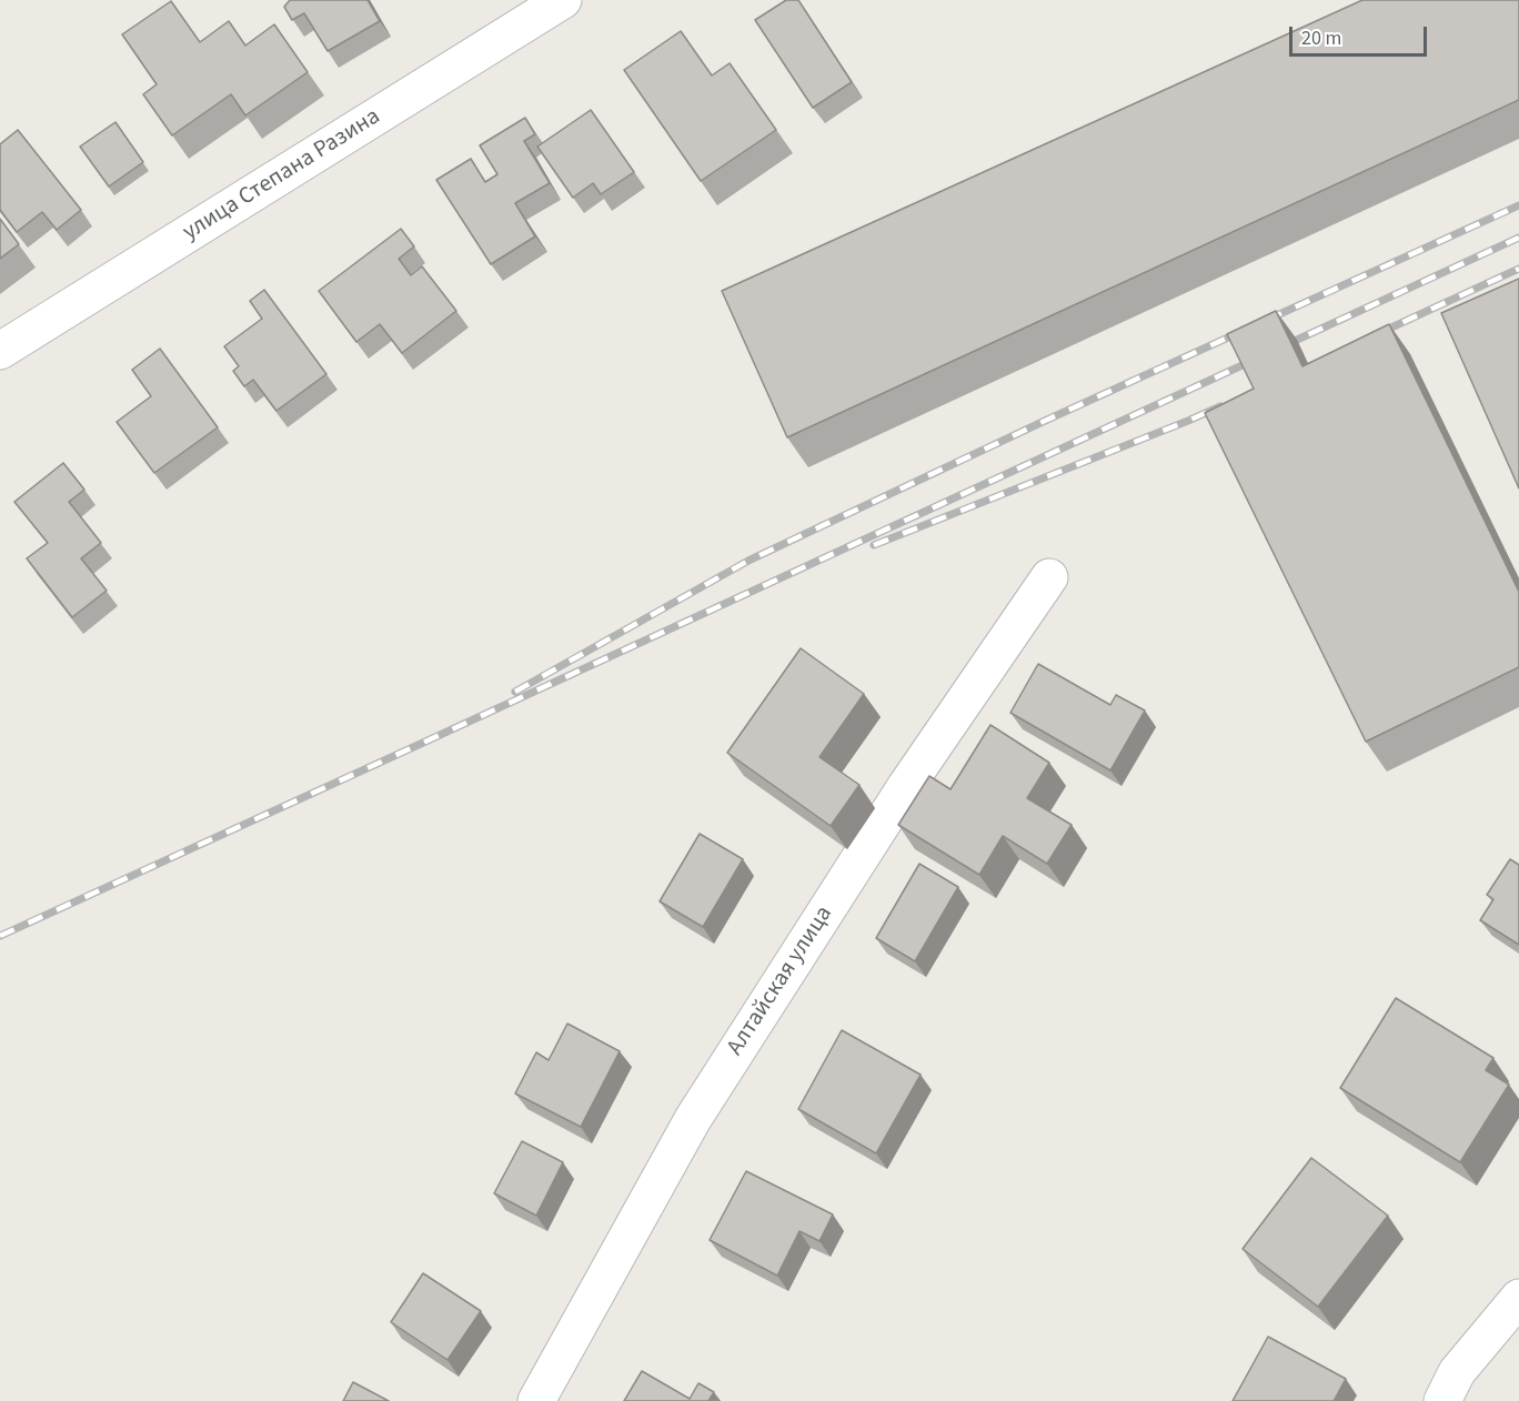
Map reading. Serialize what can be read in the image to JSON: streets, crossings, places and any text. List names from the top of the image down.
{
  "streets": {
    "street": ["улица Степана Разина", "Алтайская улица"]
  },
  "scale_bar": "20 m"
}
